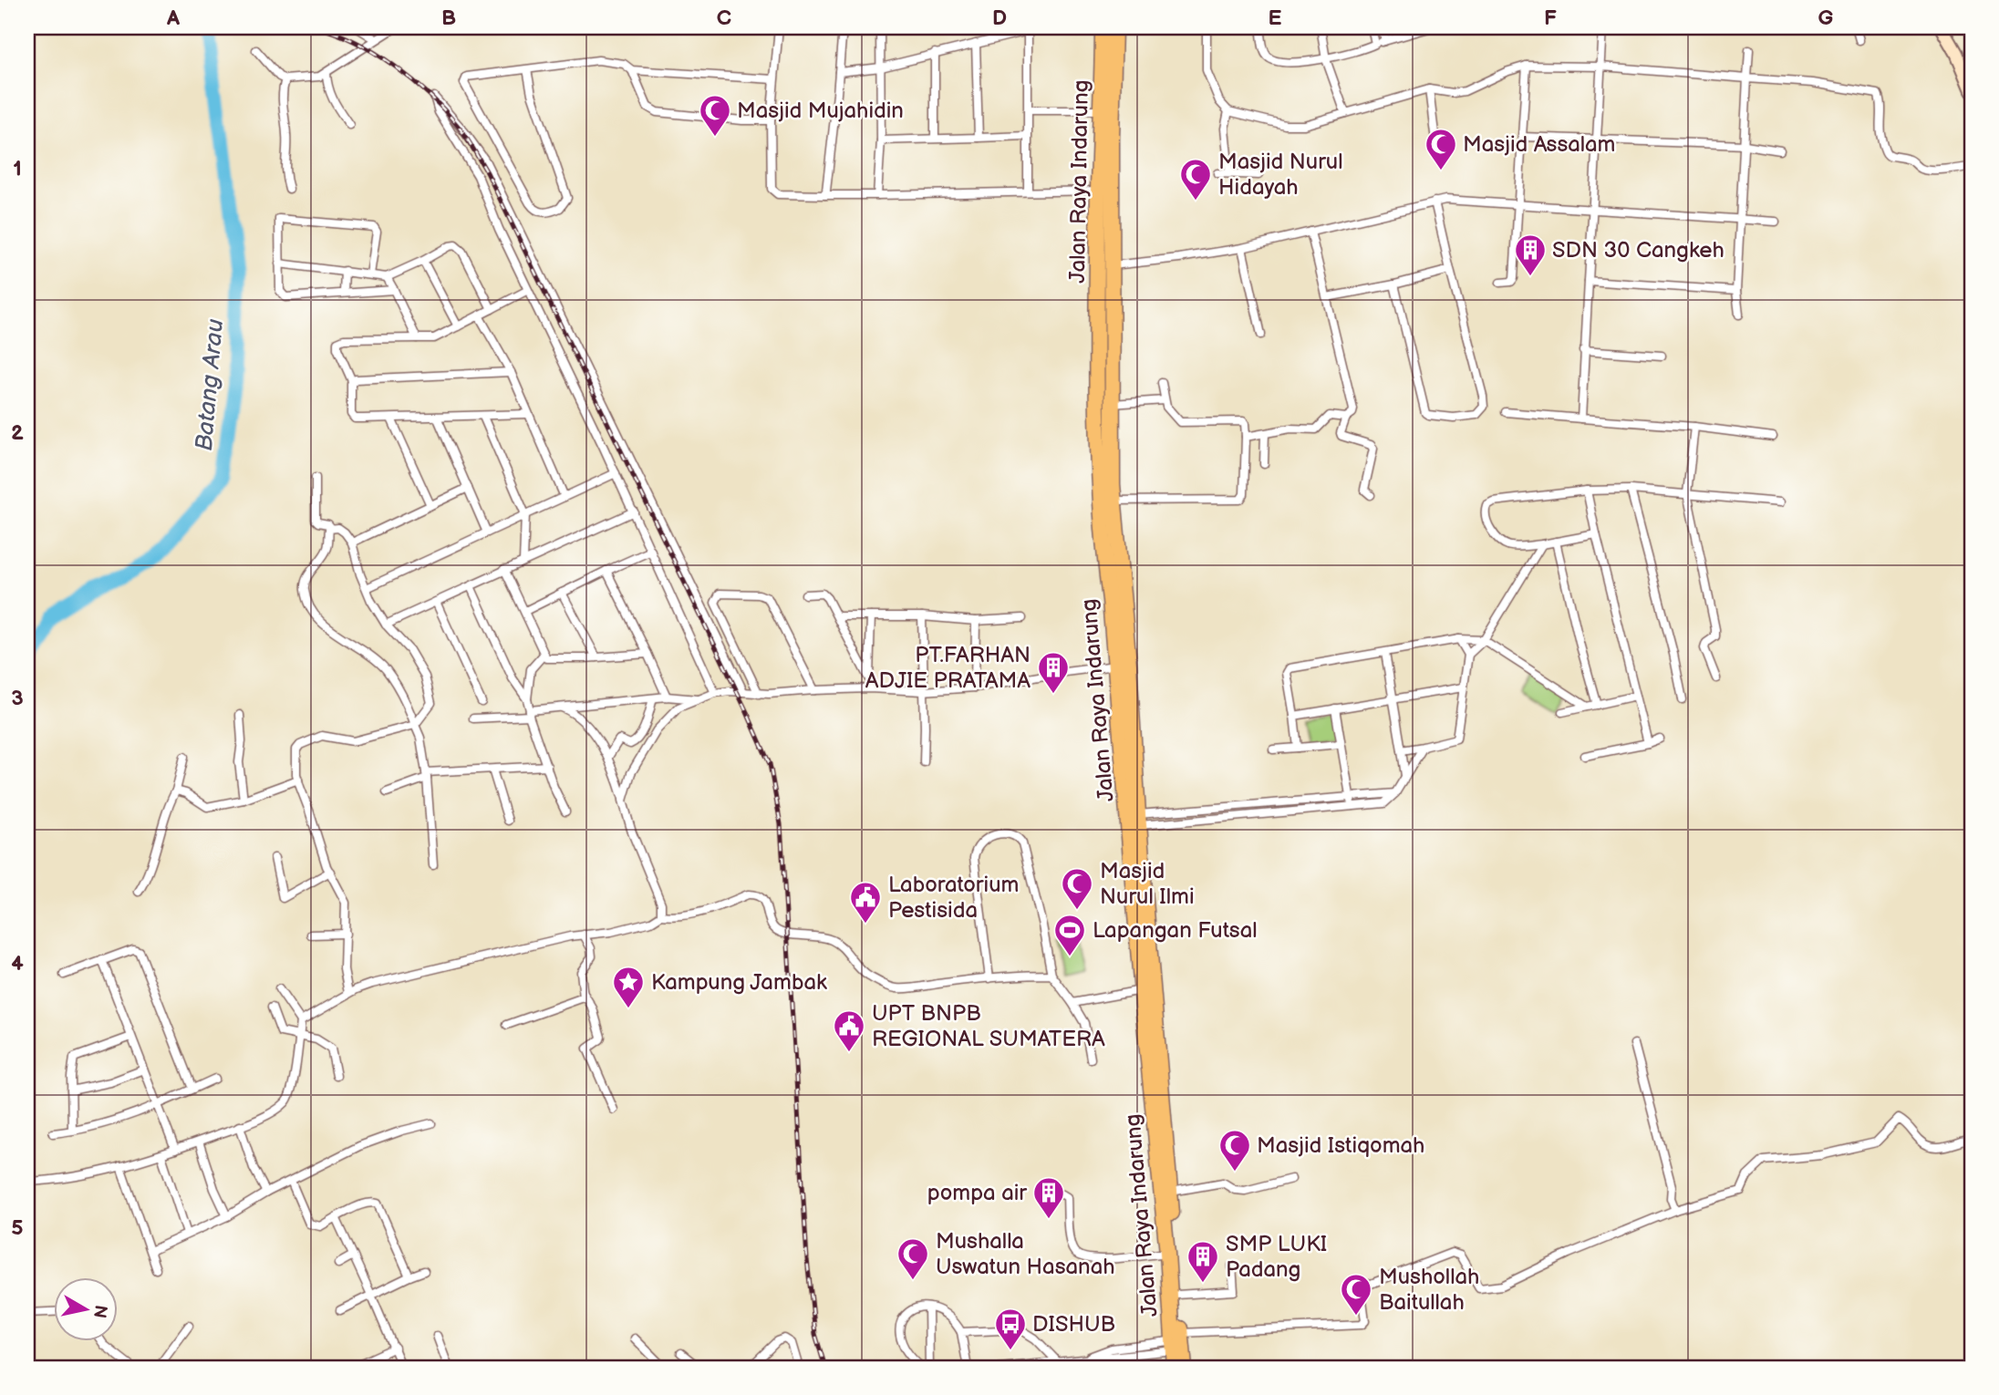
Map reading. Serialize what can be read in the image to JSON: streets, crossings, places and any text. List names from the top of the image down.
{
  "streets": {
    "highway": ["Jalan Raya Indarung"]
  },
  "water": ["Batang Arau"],
  "places": {
    "mosque": [
      "Masjid Mujahidin",
      "Masjid Assalam",
      "Masjid Nurul Hidayah",
      "Masjid Nurul Ilmi",
      "Masjid Istiqomah",
      "Mushalla Uswatun Hasanah",
      "Mushollah Baitullah"
    ],
    "building": [
      "SDN 30 Cangkeh",
      "PT.FARHAN ADJIE PRATAMA",
      "pompa air",
      "SMP LUKI Padang"
    ],
    "public building": ["Laboratorium Pestisida", "UPT BNPB REGIONAL SUMATERA"],
    "sports": ["Lapangan Futsal"],
    "place": ["Kampung Jambak"],
    "bus stop": ["DISHUB"]
  },
  "north": "right",
  "grid": {
    "columns": [
      "A",
      "B",
      "C",
      "D",
      "E",
      "F",
      "G"
    ],
    "rows": [
      "1",
      "2",
      "3",
      "4",
      "5"
    ]
  }
}
